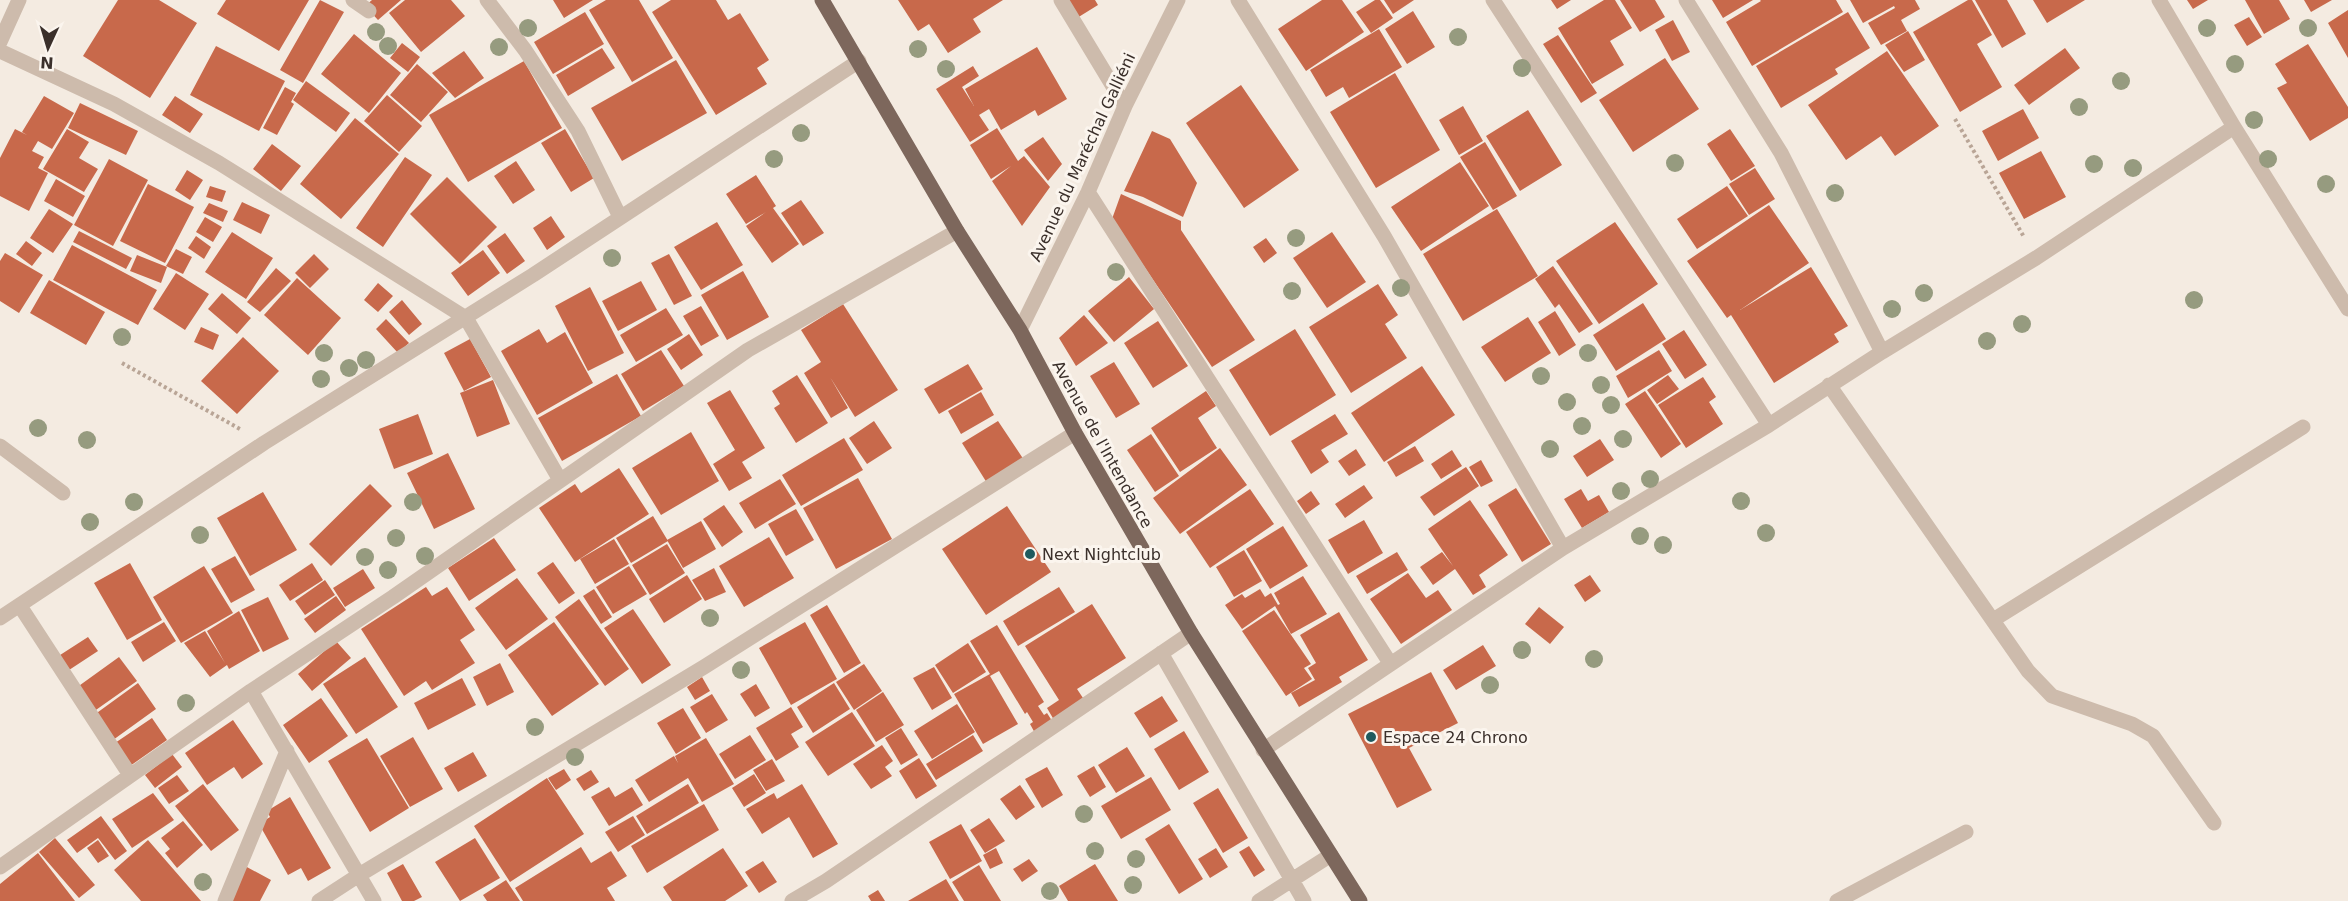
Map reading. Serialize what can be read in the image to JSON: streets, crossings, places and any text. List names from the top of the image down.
{
  "streets": {
    "main road": ["Avenue de l'Intendance"],
    "street": ["Avenue du Maréchal Galliéni"]
  },
  "crossings": [
    ["Avenue du Maréchal Galliéni", "Avenue de l'Intendance"]
  ],
  "places": ["Next Nightclub", "Espace 24 Chrono"],
  "north": "bottom"
}
